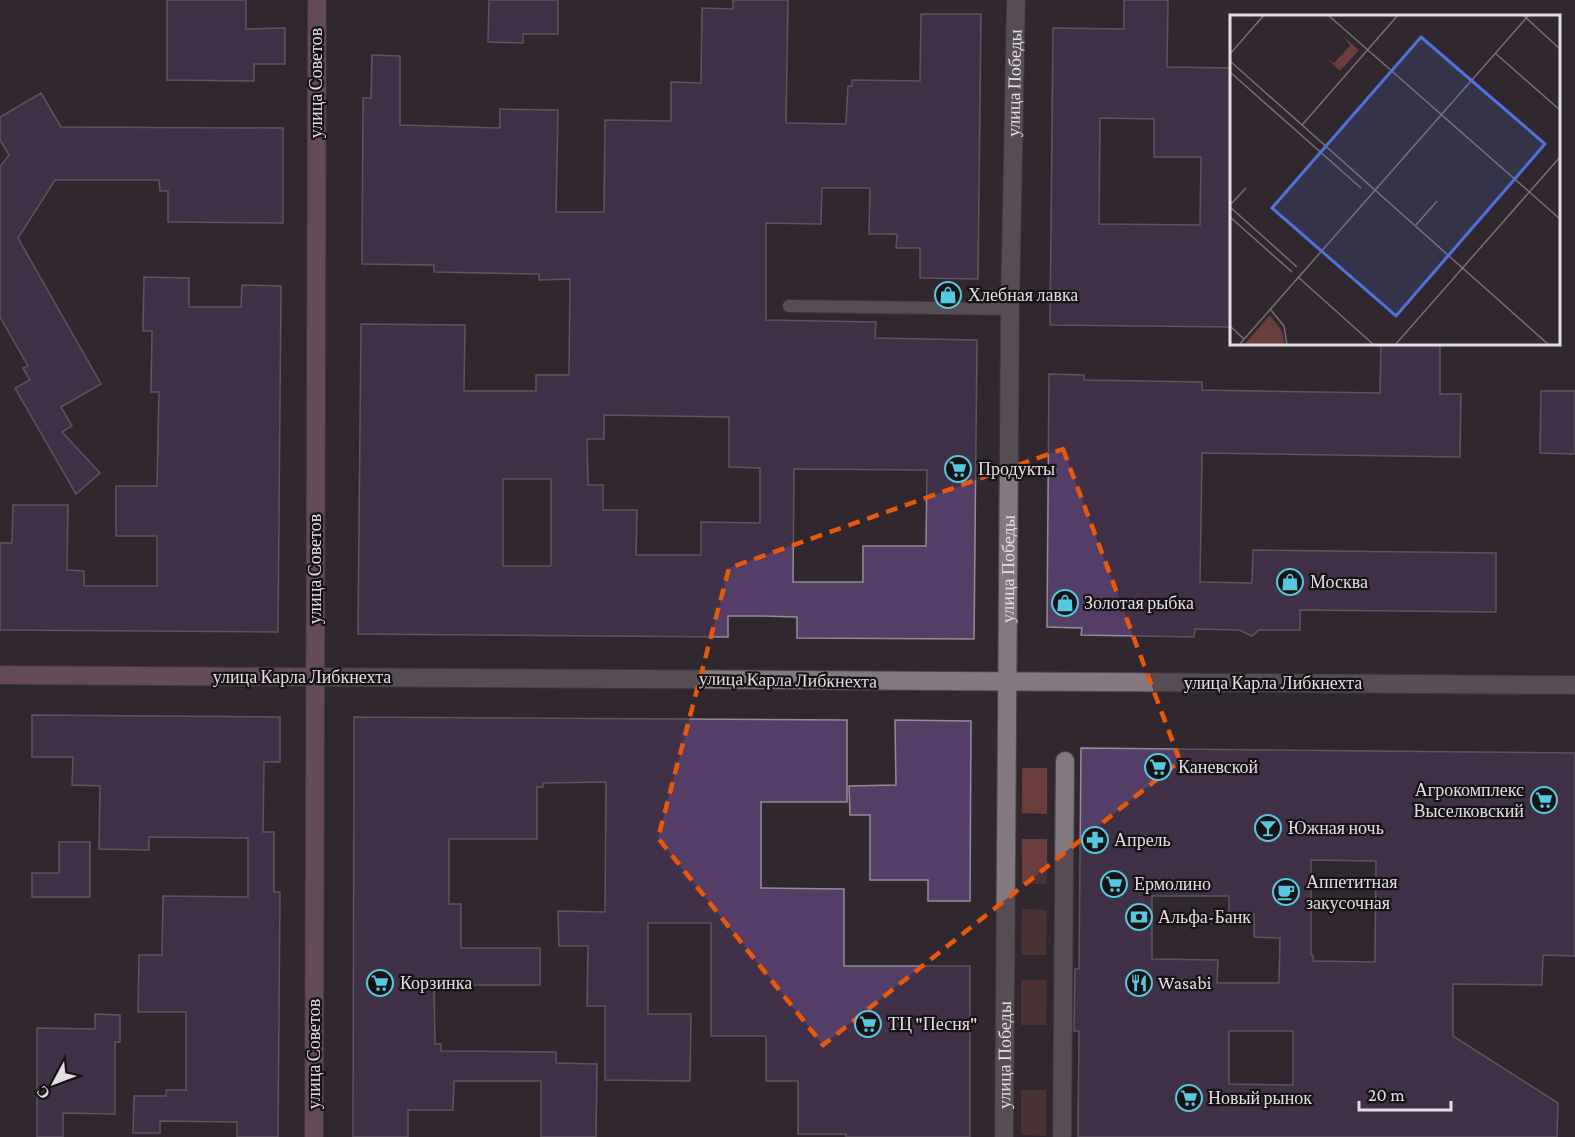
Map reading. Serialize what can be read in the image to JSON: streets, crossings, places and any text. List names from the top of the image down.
{
  "streets": {
    "street": ["улица Советов", "улица Победы", "улица Карла Либкнехта"]
  },
  "crossings": [
    ["улица Советов", "улица Карла Либкнехта"],
    ["улица Победы", "улица Карла Либкнехта"]
  ],
  "places": {
    "shop": ["Хлебная лавка", "Москва", "Золотая рыбка"],
    "supermarket": [
      "Продукты",
      "Каневской",
      "Агрокомплекс Выселковский",
      "Ермолино",
      "Корзинка",
      "ТЦ \"Песня\"",
      "Новый рынок"
    ],
    "bar": ["Южная ночь"],
    "pharmacy": ["Апрель"],
    "cafe": ["Аппетитная закусочная"],
    "bank": ["Альфа-Банк"],
    "restaurant": ["Wasabi"]
  },
  "scale_bar": "20 m",
  "north": "bottom left"
}
